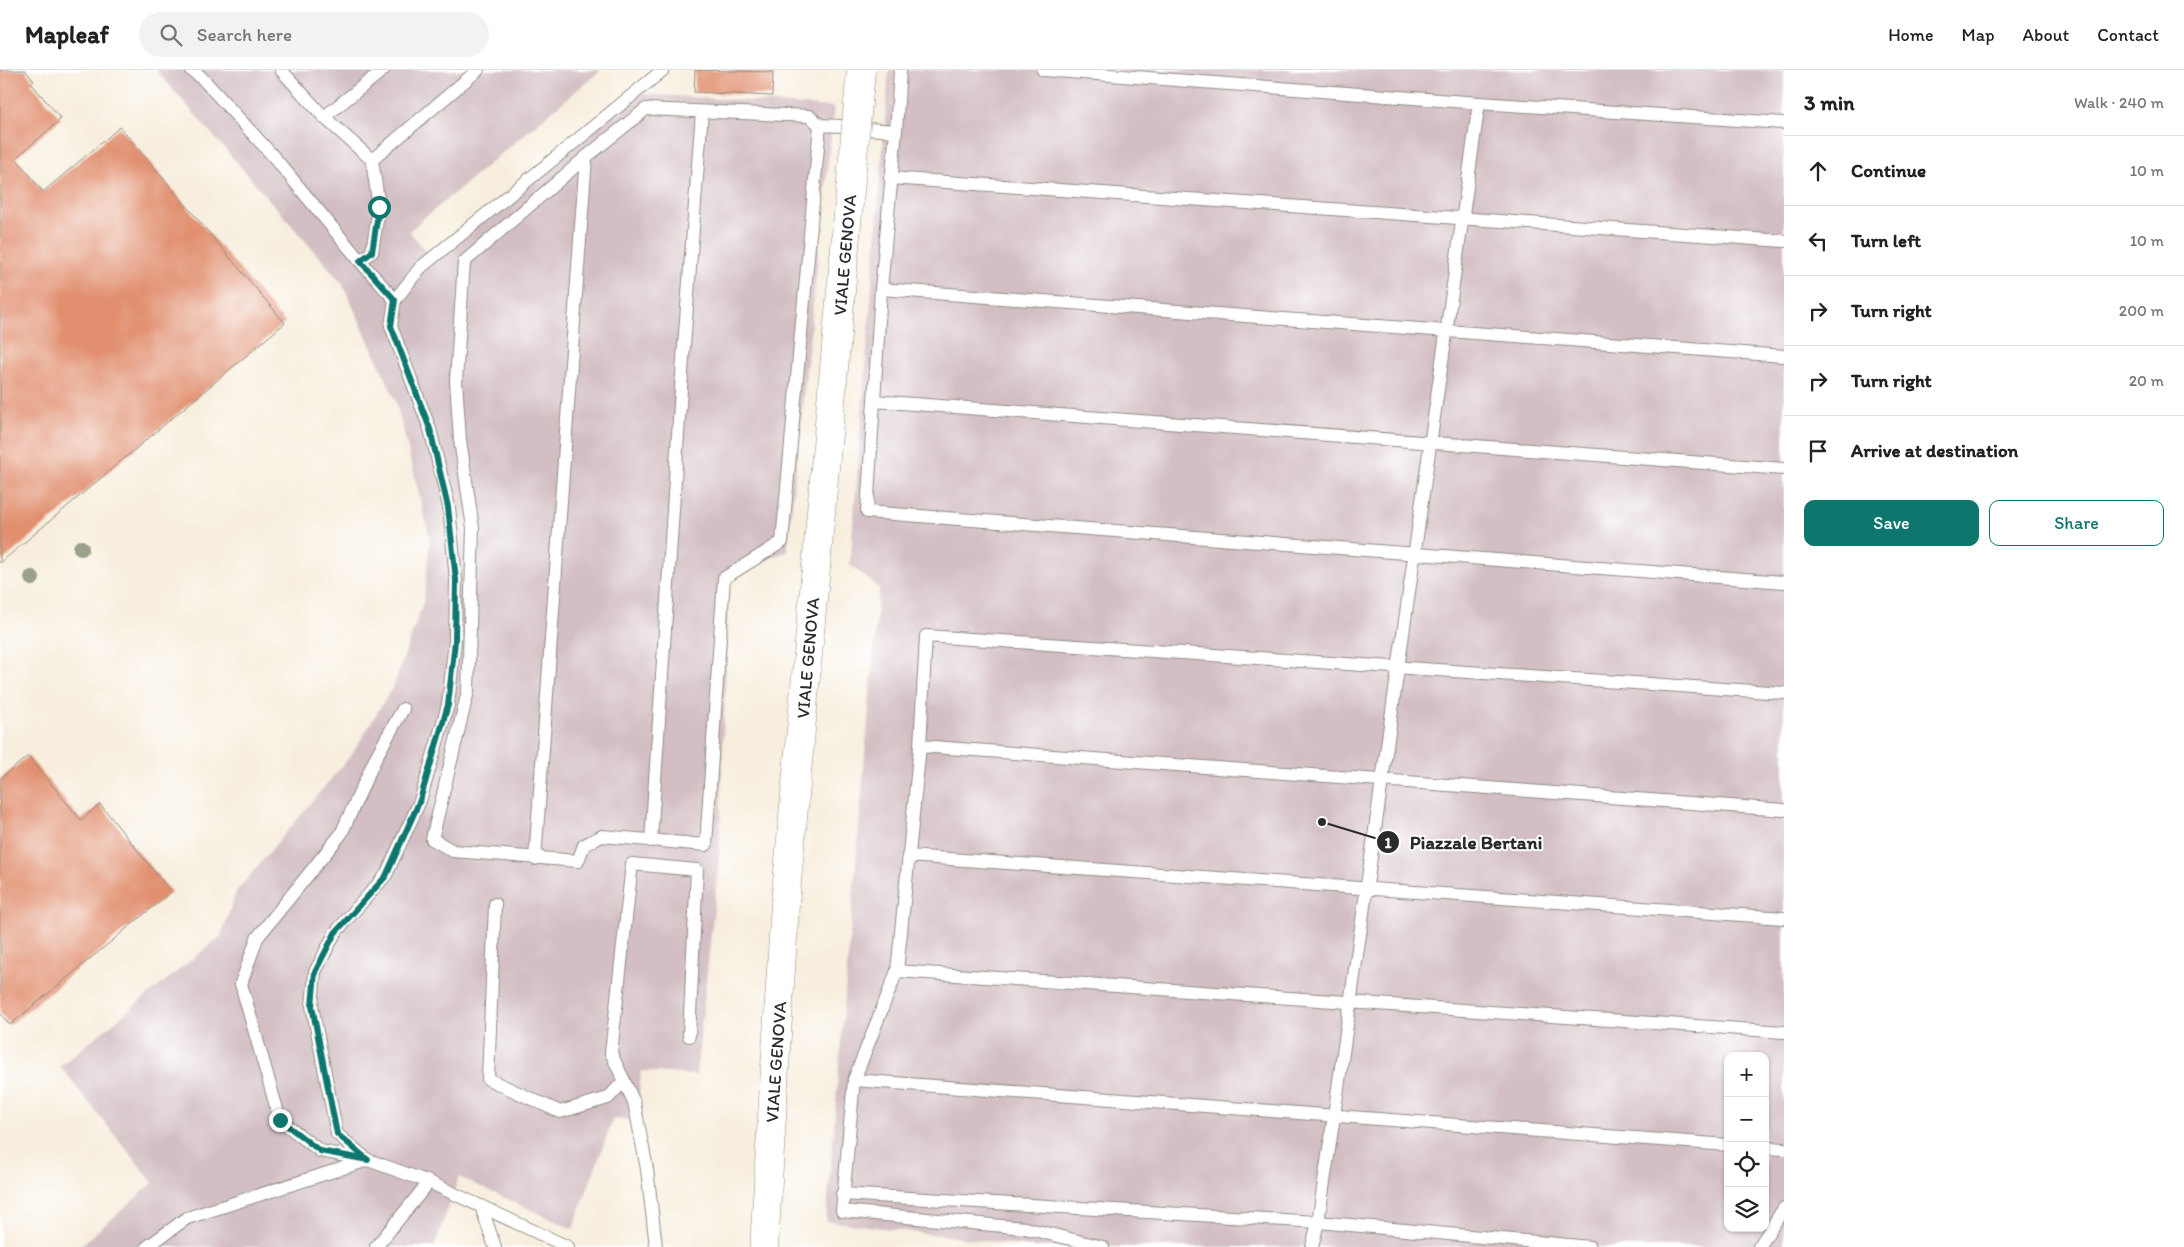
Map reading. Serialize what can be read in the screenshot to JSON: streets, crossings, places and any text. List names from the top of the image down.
{
  "streets": {
    "street": ["VIALE GENOVA"]
  },
  "places": ["Piazzale Bertani"],
  "page": {
    "header": "Mapleaf",
    "search": "Search here",
    "nav": [
      "Home",
      "Map",
      "About",
      "Contact"
    ],
    "heading": ["3 min", "Walk · 240 m"],
    "list": [
      ["Continue", "10 m"],
      ["Turn left", "10 m"],
      ["Turn right", "200 m"],
      ["Turn right", "20 m"],
      "Arrive at destination"
    ],
    "buttons": ["Save", "Share"],
    "map_buttons": ["+", "−"]
  }
}
